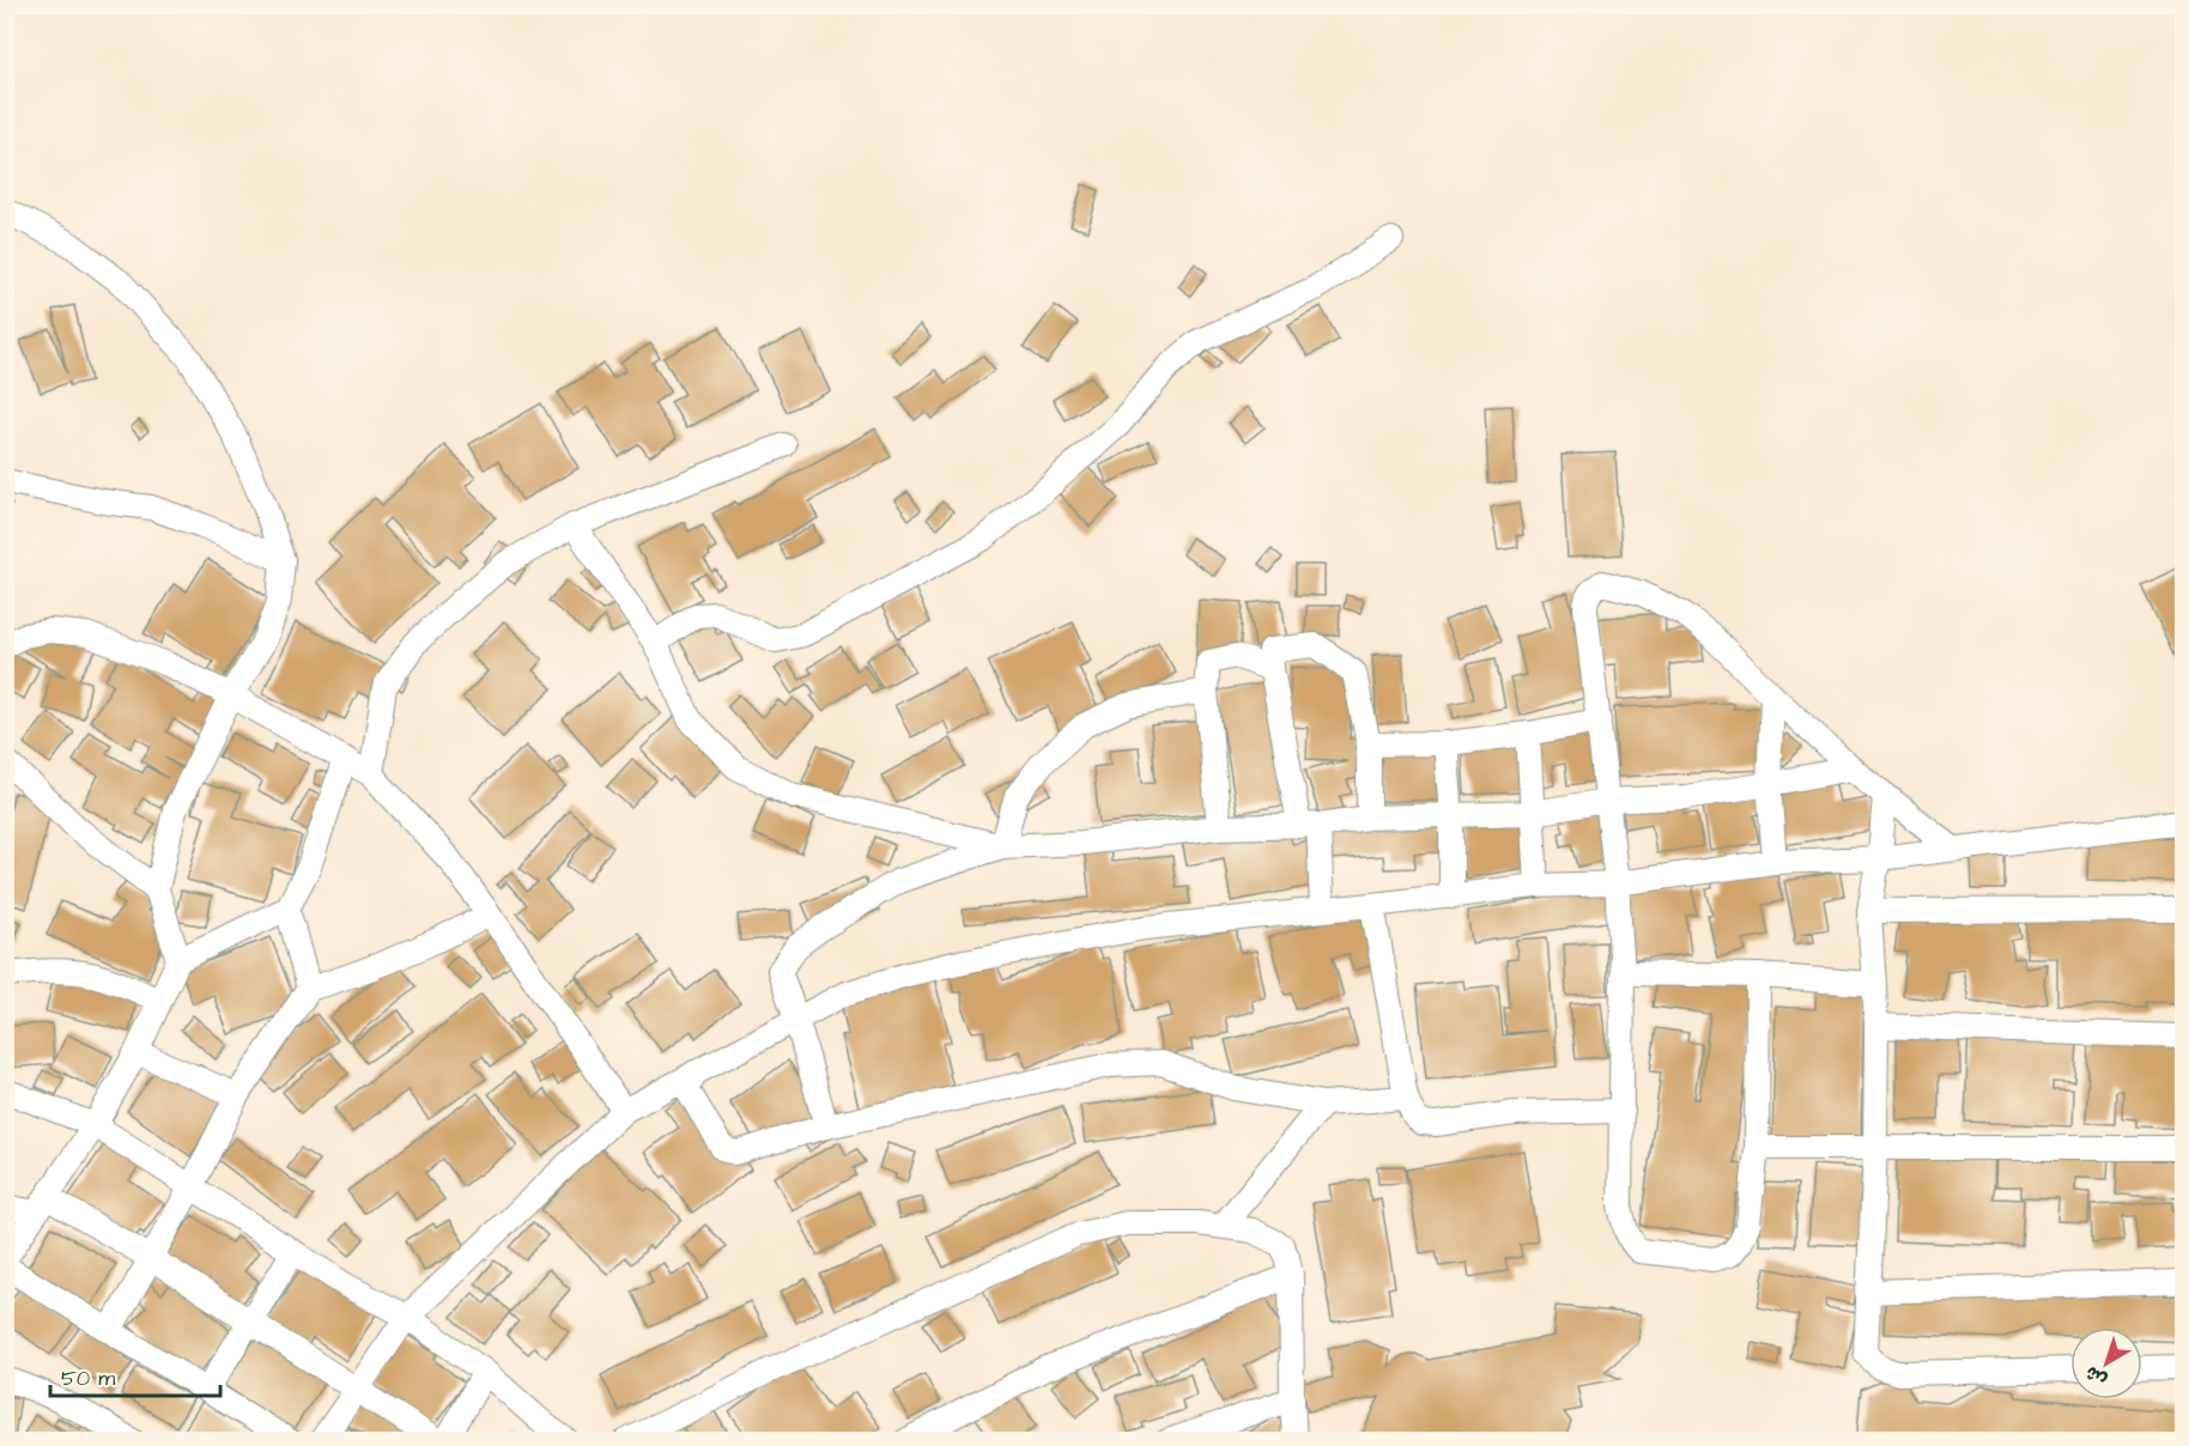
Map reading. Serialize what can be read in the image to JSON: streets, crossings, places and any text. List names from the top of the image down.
{
  "scale_bar": "50 m",
  "north": "bottom left"
}
